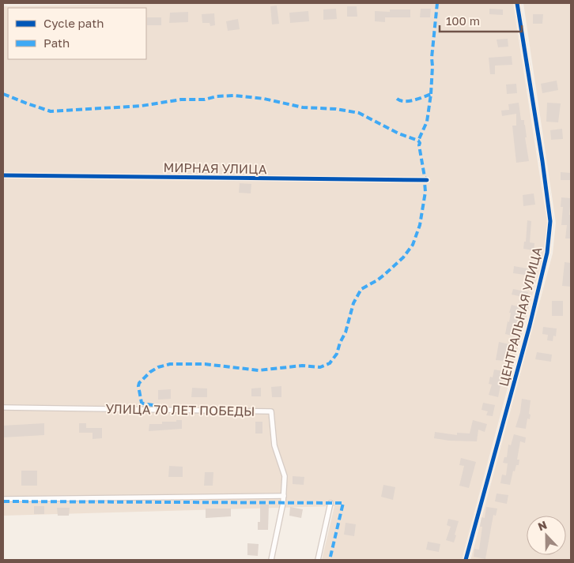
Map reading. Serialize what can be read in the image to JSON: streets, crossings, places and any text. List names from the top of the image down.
{
  "streets": {
    "street": ["МИРНАЯ УЛИЦА", "ЦЕНТРАЛЬНАЯ УЛИЦА", "УЛИЦА 70 ЛЕТ ПОБЕДЫ"]
  },
  "legend": ["Cycle path", "Path"],
  "scale_bar": "100 m",
  "north": "top"
}
